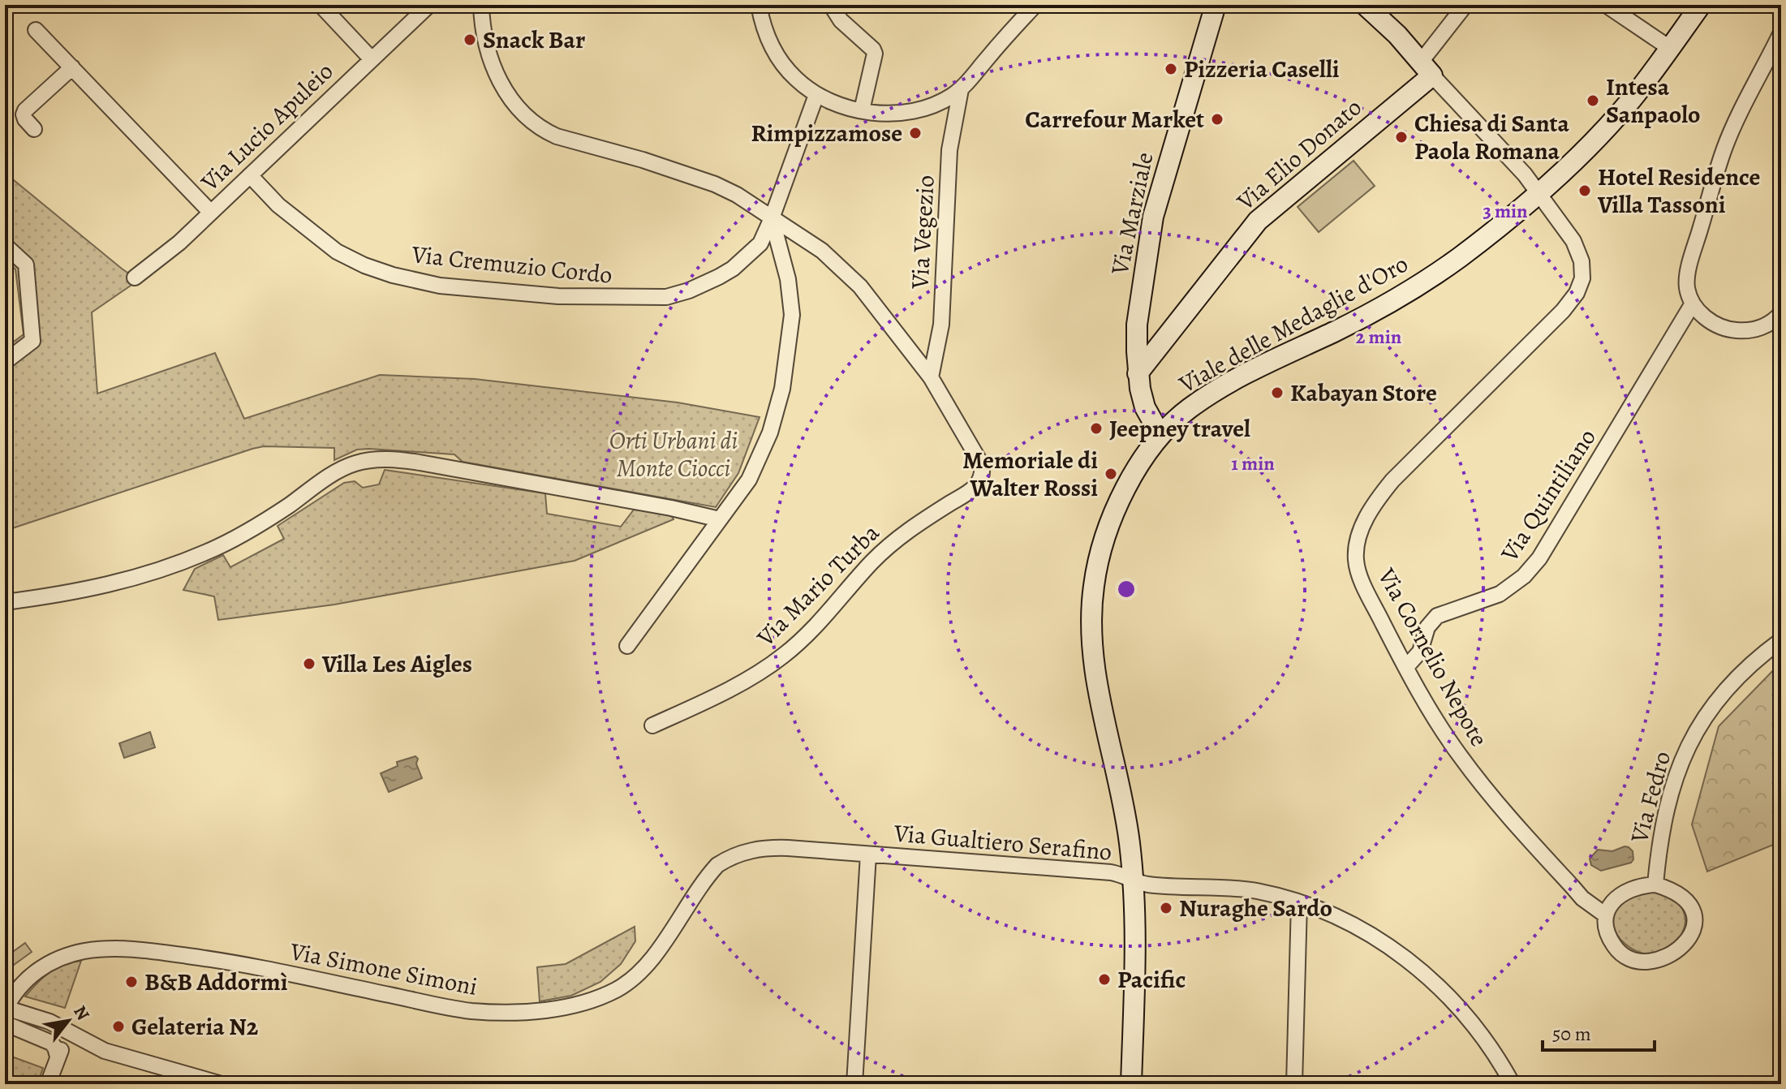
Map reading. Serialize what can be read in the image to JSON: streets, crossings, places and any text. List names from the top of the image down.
{
  "streets": {
    "main road": ["Via Elio Donato", "Via Marziale", "Viale delle Medaglie d'Oro"],
    "street": [
      "Via Lucio Apuleio",
      "Via Vegezio",
      "Via Cremuzio Cordo",
      "Via Quintiliano",
      "Via Mario Turba",
      "Via Cornelio Nepote",
      "Via Fedro",
      "Via Gualtiero Serafino",
      "Via Simone Simoni"
    ]
  },
  "crossings": [
    ["Via Lucio Apuleio", "Via Cremuzio Cordo"],
    ["Via Elio Donato", "Via Marziale"],
    ["Via Elio Donato", "Via Cornelio Nepote"],
    ["Via Marziale", "Viale delle Medaglie d'Oro"],
    ["Via Vegezio", "Via Mario Turba"],
    ["Viale delle Medaglie d'Oro", "Via Cornelio Nepote"],
    ["Viale delle Medaglie d'Oro", "Via Gualtiero Serafino"],
    ["Via Quintiliano", "Via Cornelio Nepote"],
    ["Via Cornelio Nepote", "Via Fedro"],
    ["Via Gualtiero Serafino", "Via Simone Simoni"]
  ],
  "parks": ["Orti Urbani di Monte Ciocci"],
  "places": [
    "Snack Bar",
    "Pizzeria Caselli",
    "Intesa Sanpaolo",
    "Carrefour Market",
    "Rimpizzamose",
    "Chiesa di Santa Paola Romana",
    "Hotel Residence Villa Tassoni",
    "Kabayan Store",
    "Jeepney travel",
    "Memoriale di Walter Rossi",
    "Villa Les Aigles",
    "Nuraghe Sardo",
    "Pacific",
    "B&B Addormì",
    "Gelateria N2"
  ],
  "scale_bar": "50 m",
  "north": "top right",
  "rings": ["3 min", "2 min", "1 min"]
}
